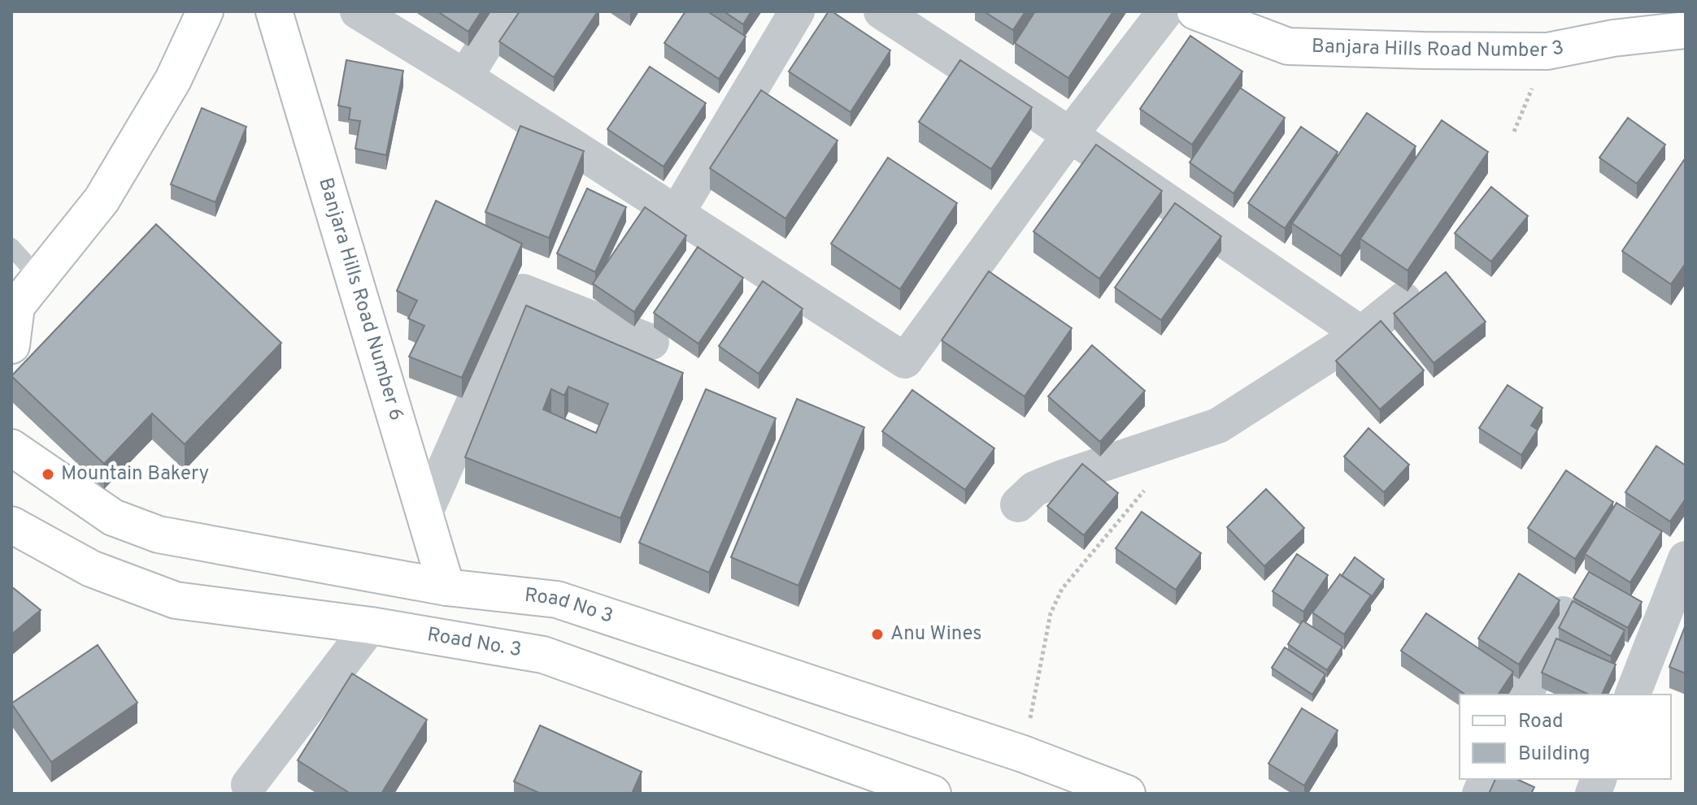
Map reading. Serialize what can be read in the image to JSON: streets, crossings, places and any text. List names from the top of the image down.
{
  "streets": {
    "main road": [
      "Banjara Hills Road Number 3",
      "Banjara Hills Road Number 6",
      "Road No 3",
      "Road No. 3"
    ]
  },
  "crossings": [
    ["Banjara Hills Road Number 6", "Road No 3"]
  ],
  "places": ["Mountain Bakery", "Anu Wines"],
  "legend": ["Road", "Building"]
}
